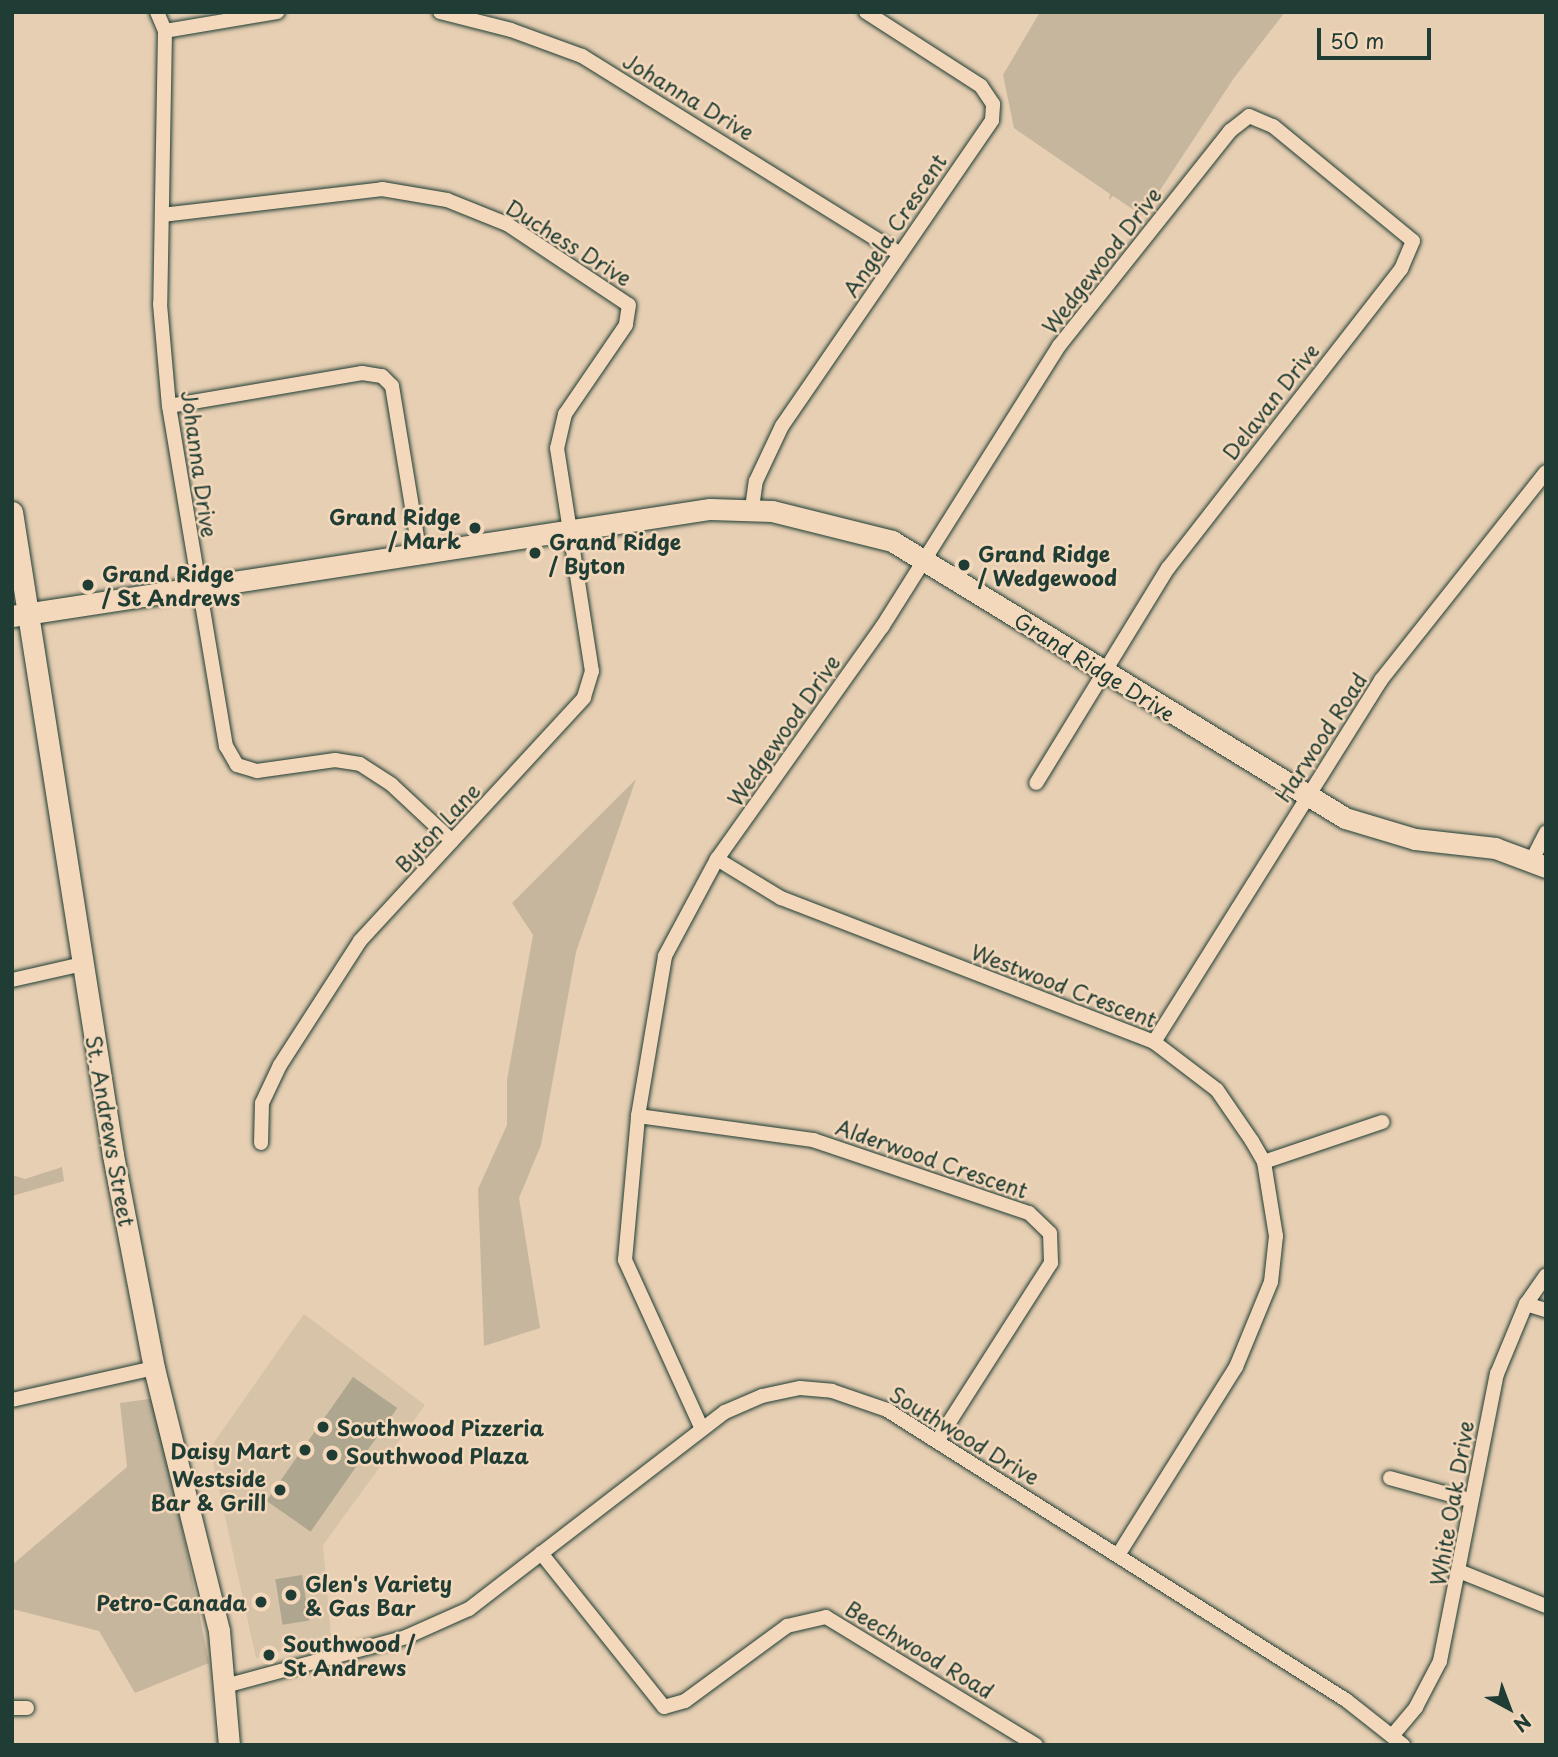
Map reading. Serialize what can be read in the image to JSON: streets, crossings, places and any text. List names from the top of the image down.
{
  "streets": {
    "street": [
      "Johanna Drive",
      "Angela Crescent",
      "Duchess Drive",
      "Wedgewood Drive",
      "Delavan Drive",
      "Grand Ridge Drive",
      "Harwood Road",
      "Byton Lane",
      "Westwood Crescent",
      "St. Andrews Street",
      "Alderwood Crescent",
      "Southwood Drive",
      "White Oak Drive",
      "Beechwood Road"
    ]
  },
  "crossings": [
    ["Johanna Drive", "Angela Crescent"],
    ["Johanna Drive", "Duchess Drive"],
    ["Johanna Drive", "Grand Ridge Drive"],
    ["Johanna Drive", "Byton Lane"],
    ["Angela Crescent", "Grand Ridge Drive"],
    ["Duchess Drive", "Grand Ridge Drive"],
    ["Duchess Drive", "Byton Lane"],
    ["Wedgewood Drive", "Delavan Drive"],
    ["Wedgewood Drive", "Grand Ridge Drive"],
    ["Wedgewood Drive", "Westwood Crescent"],
    ["Wedgewood Drive", "Alderwood Crescent"],
    ["Wedgewood Drive", "Southwood Drive"],
    ["Delavan Drive", "Grand Ridge Drive"],
    ["Grand Ridge Drive", "Harwood Road"],
    ["Grand Ridge Drive", "Byton Lane"],
    ["Grand Ridge Drive", "St. Andrews Street"],
    ["Harwood Road", "Westwood Crescent"],
    ["Westwood Crescent", "Southwood Drive"],
    ["St. Andrews Street", "Southwood Drive"],
    ["Alderwood Crescent", "Southwood Drive"],
    ["Southwood Drive", "White Oak Drive"],
    ["Southwood Drive", "Beechwood Road"]
  ],
  "places": [
    "Grand Ridge / Mark",
    "Grand Ridge / Byton",
    "Grand Ridge / Wedgewood",
    "Grand Ridge / St Andrews",
    "Southwood Pizzeria",
    "Daisy Mart",
    "Southwood Plaza",
    "Westside Bar & Grill",
    "Glen's Variety & Gas Bar",
    "Petro-Canada",
    "Southwood / St Andrews"
  ],
  "scale_bar": "50 m",
  "north": "bottom right"
}
